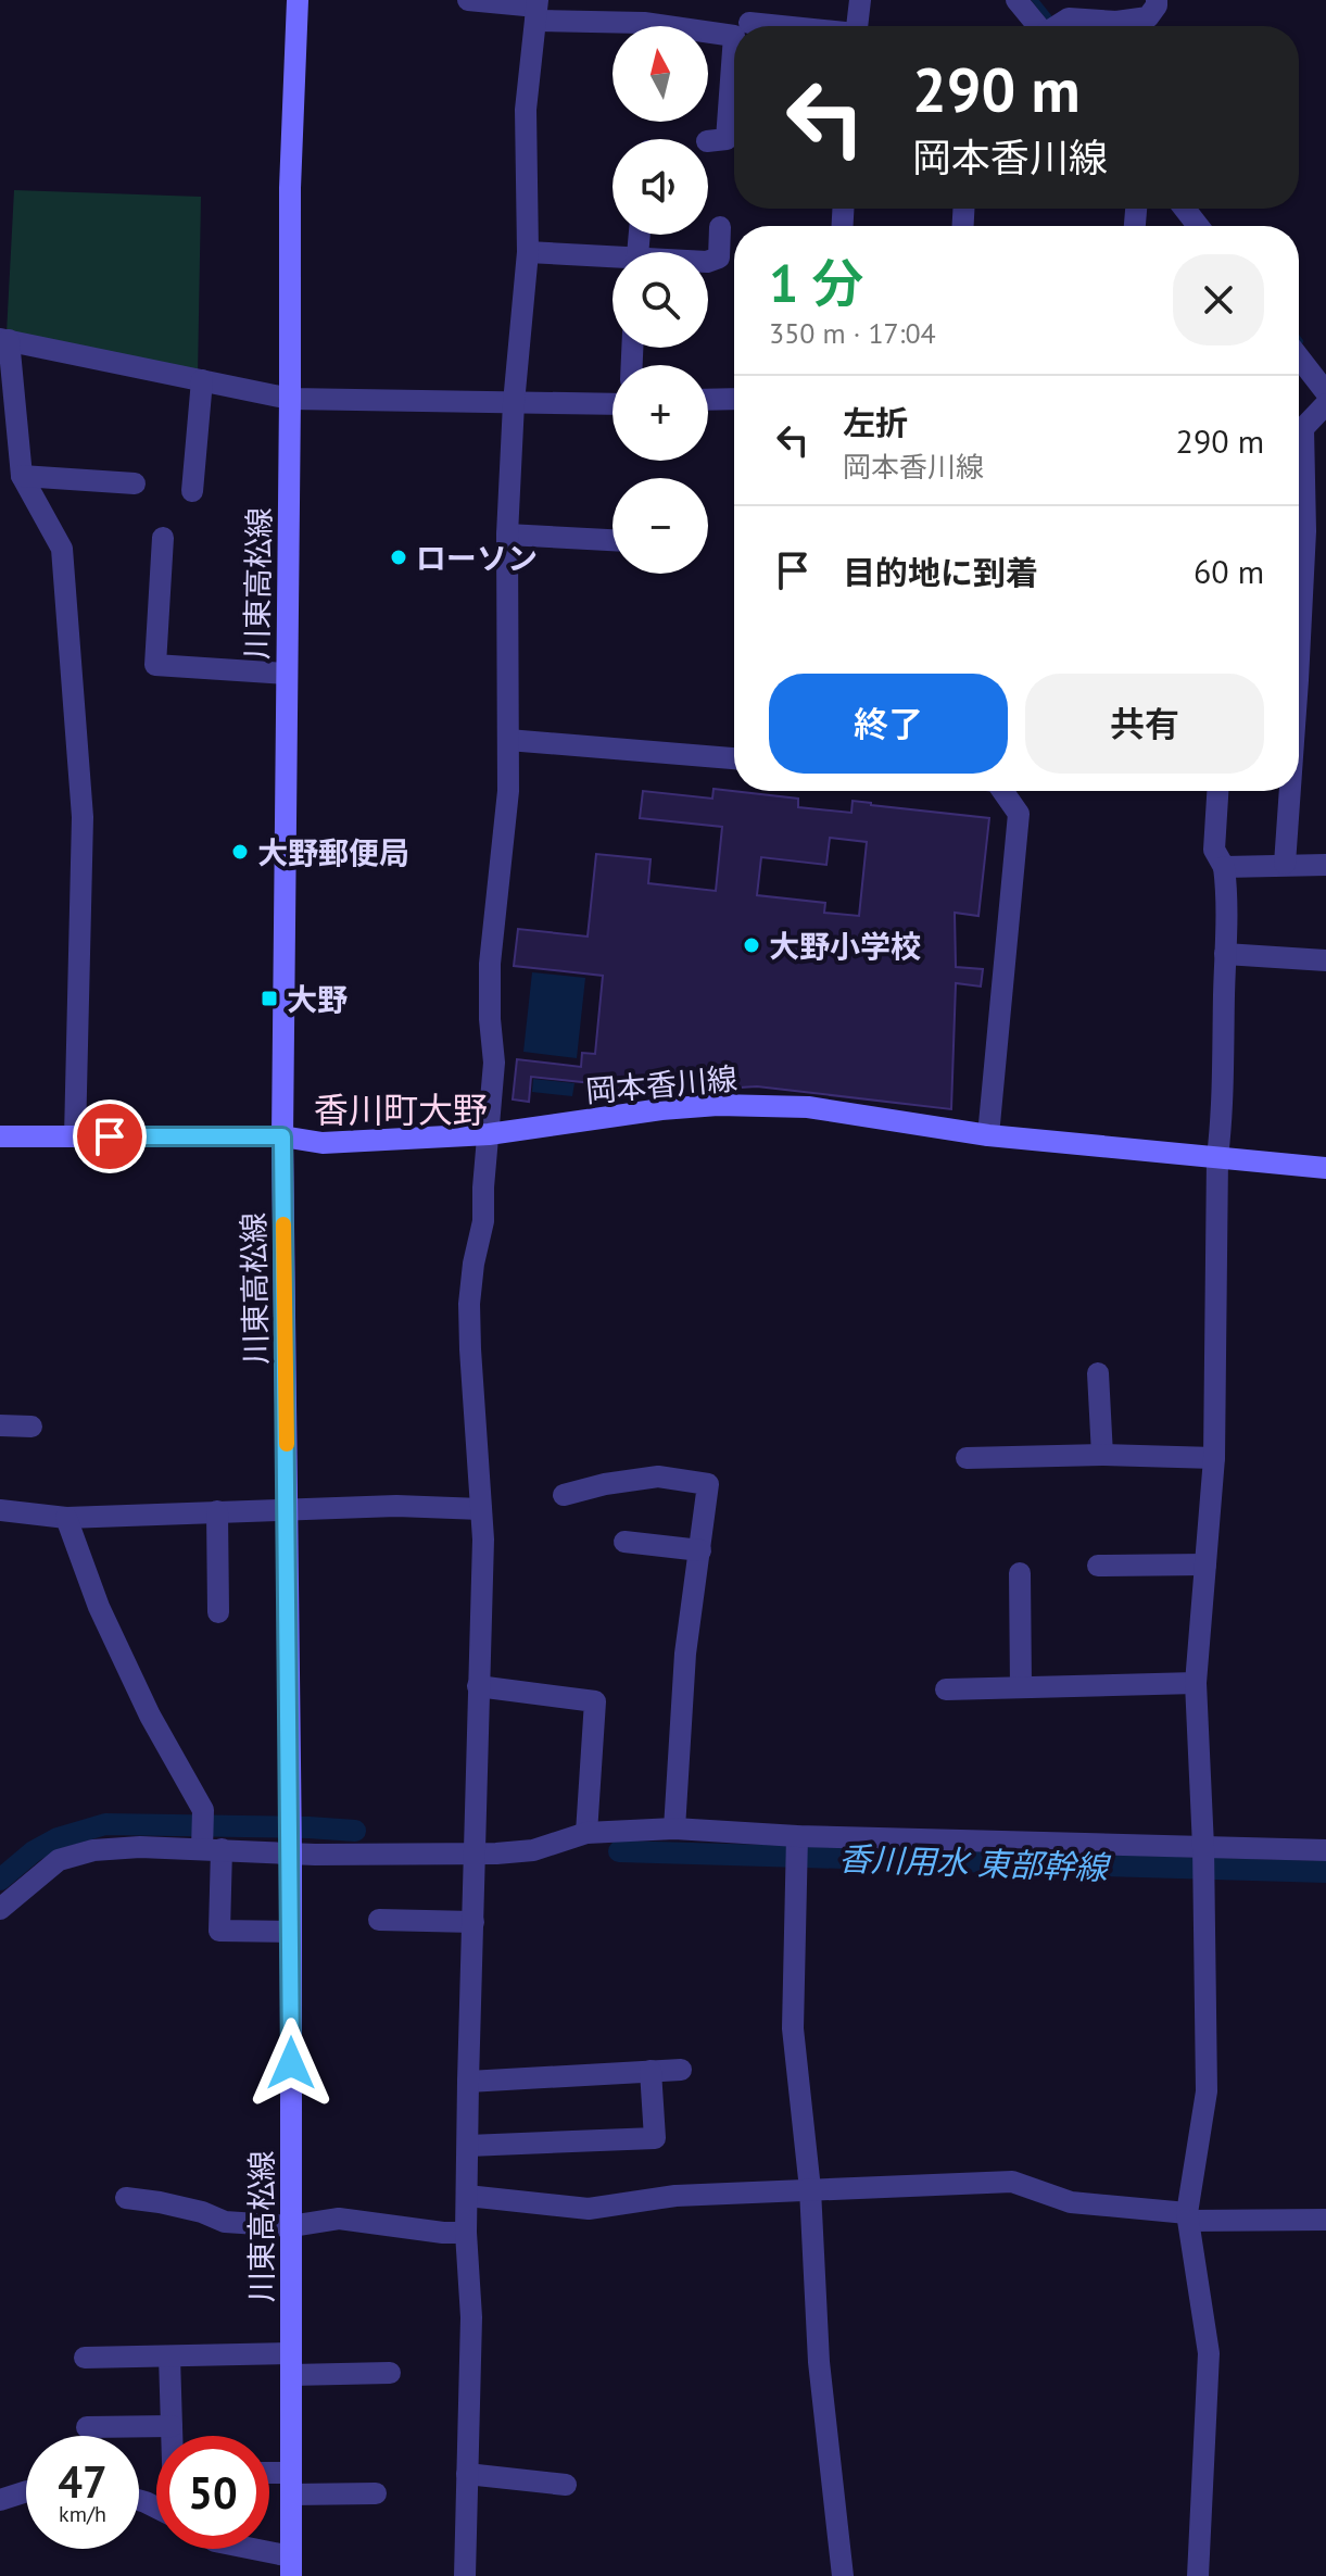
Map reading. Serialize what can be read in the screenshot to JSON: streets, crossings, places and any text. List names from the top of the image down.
{
  "streets": {
    "main road": ["川東高松線", "岡本香川線"]
  },
  "crossings": [
    ["川東高松線", "岡本香川線"]
  ],
  "districts": ["香川町大野"],
  "water": ["香川用水 東部幹線"],
  "places": {
    "other": ["ローソン", "大野郵便局", "大野小学校"],
    "transit": ["大野"]
  },
  "north": "top",
  "page": {
    "map_buttons": ["+", "−"],
    "turn": ["290 m", "岡本香川線"],
    "heading": ["1 分", "350 m · 17:04"],
    "list": [
      {
        "name": "左折",
        "note": "岡本香川線",
        "value": "290 m"
      },
      {
        "name": "目的地に到着",
        "value": "60 m"
      }
    ],
    "buttons": ["終了", "共有"],
    "speed": "47 km/h",
    "limit": "50"
  }
}
